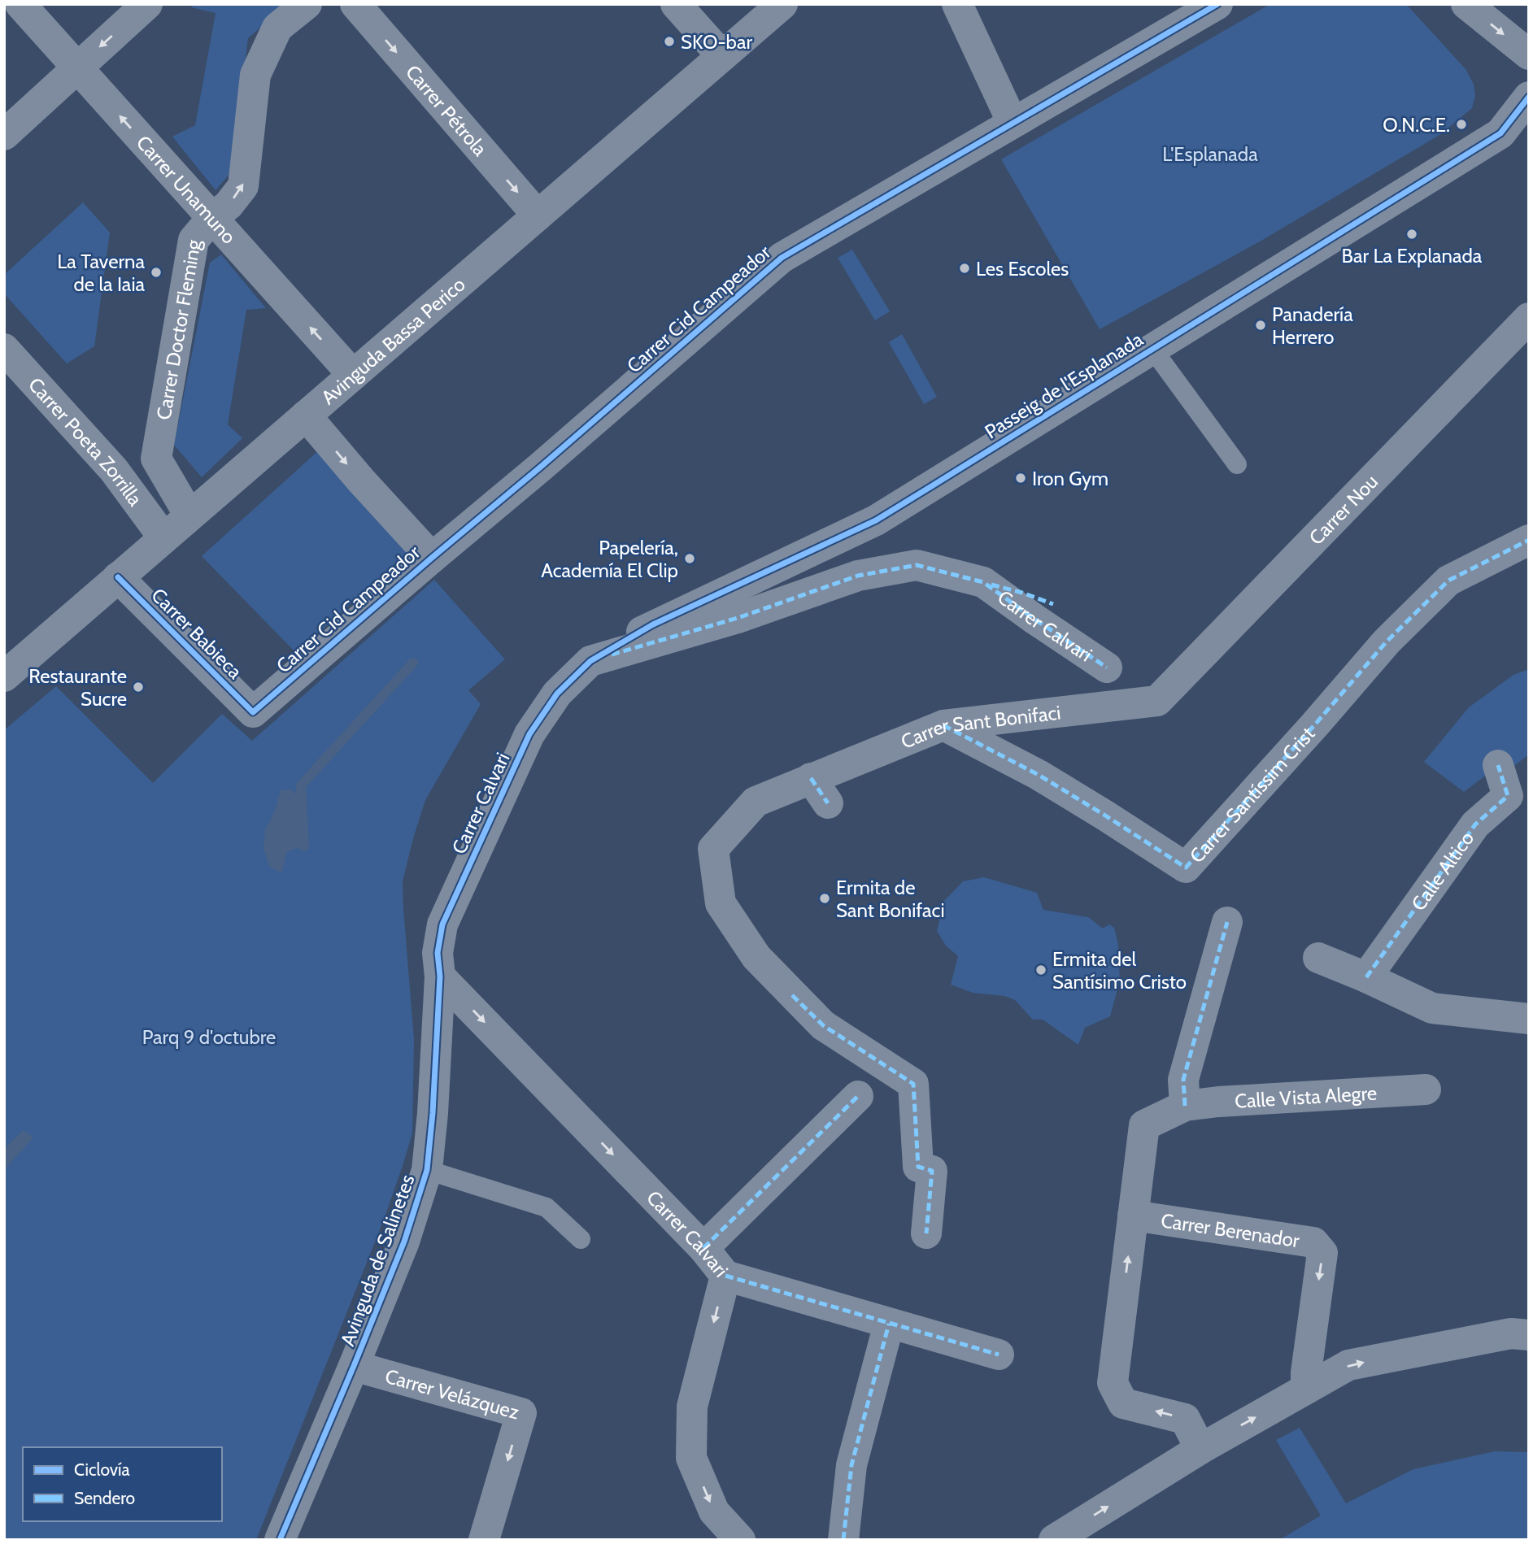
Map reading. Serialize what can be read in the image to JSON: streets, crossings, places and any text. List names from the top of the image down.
{
  "streets": {
    "street": [
      "Carrer Pétrola",
      "Carrer Unamuno",
      "Carrer Cid Campeador",
      "Carrer Doctor Fleming",
      "Avinguda Bassa Perico",
      "Passeig de l'Esplanada",
      "Carrer Poeta Zorrilla",
      "Carrer Nou",
      "Carrer Calvari",
      "Carrer Babieca",
      "Carrer Sant Bonifaci",
      "Carrer Santíssim Crist",
      "Calle Altico",
      "Calle Vista Alegre",
      "Carrer Berenador",
      "Avinguda de Salinetes",
      "Carrer Velázquez"
    ]
  },
  "crossings": [
    ["Carrer Pétrola", "Avinguda Bassa Perico"],
    ["Carrer Unamuno", "Carrer Doctor Fleming"],
    ["Carrer Unamuno", "Avinguda Bassa Perico"],
    ["Carrer Cid Campeador", "Avinguda Bassa Perico"],
    ["Carrer Cid Campeador", "Carrer Babieca"],
    ["Avinguda Bassa Perico", "Carrer Poeta Zorrilla"],
    ["Avinguda Bassa Perico", "Carrer Babieca"],
    ["Passeig de l'Esplanada", "Carrer Calvari"],
    ["Carrer Nou", "Carrer Sant Bonifaci"],
    ["Carrer Calvari", "Avinguda de Salinetes"],
    ["Carrer Sant Bonifaci", "Carrer Santíssim Crist"],
    ["Calle Vista Alegre", "Carrer Berenador"],
    ["Avinguda de Salinetes", "Carrer Velázquez"]
  ],
  "one_way": ["Carrer Pétrola", "Carrer Unamuno", "Carrer Calvari"],
  "parks": ["L'Esplanada", "Parq 9 d'octubre"],
  "places": [
    "SKO-bar",
    "O.N.C.E.",
    "Bar La Explanada",
    "Les Escoles",
    "La Taverna de la Iaia",
    "Panadería Herrero",
    "Iron Gym",
    "Papelería, Academía El Clip",
    "Restaurante Sucre",
    "Ermita de Sant Bonifaci",
    "Ermita del Santísimo Cristo"
  ],
  "legend": ["Ciclovía", "Sendero"]
}
